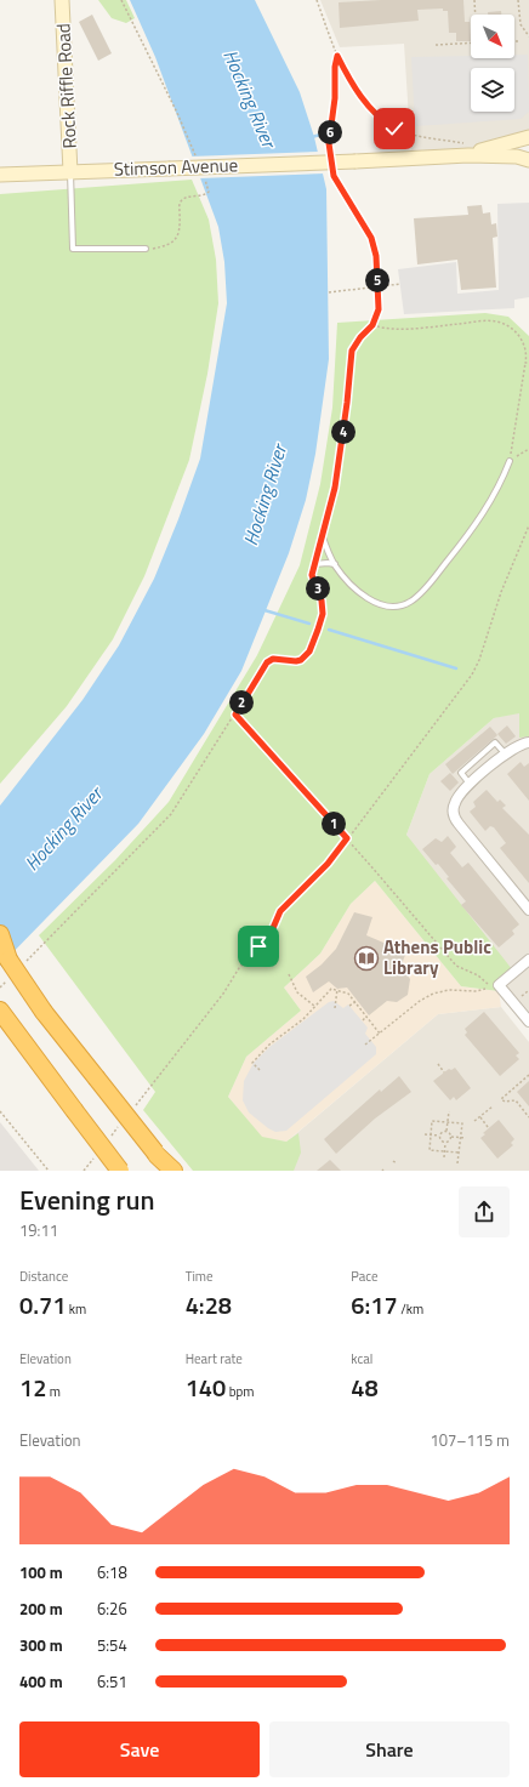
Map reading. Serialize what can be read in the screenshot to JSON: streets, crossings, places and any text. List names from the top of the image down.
{
  "streets": {
    "main road": ["Rock Riffle Road", "Stimson Avenue"]
  },
  "crossings": [
    ["Rock Riffle Road", "Stimson Avenue"]
  ],
  "water": ["Hocking River"],
  "places": {
    "library": ["Athens Public Library"]
  },
  "north": "bottom right",
  "page": {
    "pins": [
      "6",
      "5",
      "4",
      "3",
      "2",
      "1"
    ],
    "heading": ["Evening run", "19:11"],
    "stats": [
      ["Distance", "0.71 km"],
      ["Time", "4:28"],
      ["Pace", "6:17 /km"],
      ["Elevation", "12 m"],
      ["Heart rate", "140 bpm"],
      ["kcal", "48"]
    ],
    "chart": ["Elevation", "107–115 m"],
    "list": [
      {
        "name": "100 m",
        "note": "6:18"
      },
      {
        "name": "200 m",
        "note": "6:26"
      },
      {
        "name": "300 m",
        "note": "5:54"
      },
      {
        "name": "400 m",
        "note": "6:51"
      }
    ],
    "buttons": ["Save", "Share"]
  }
}
